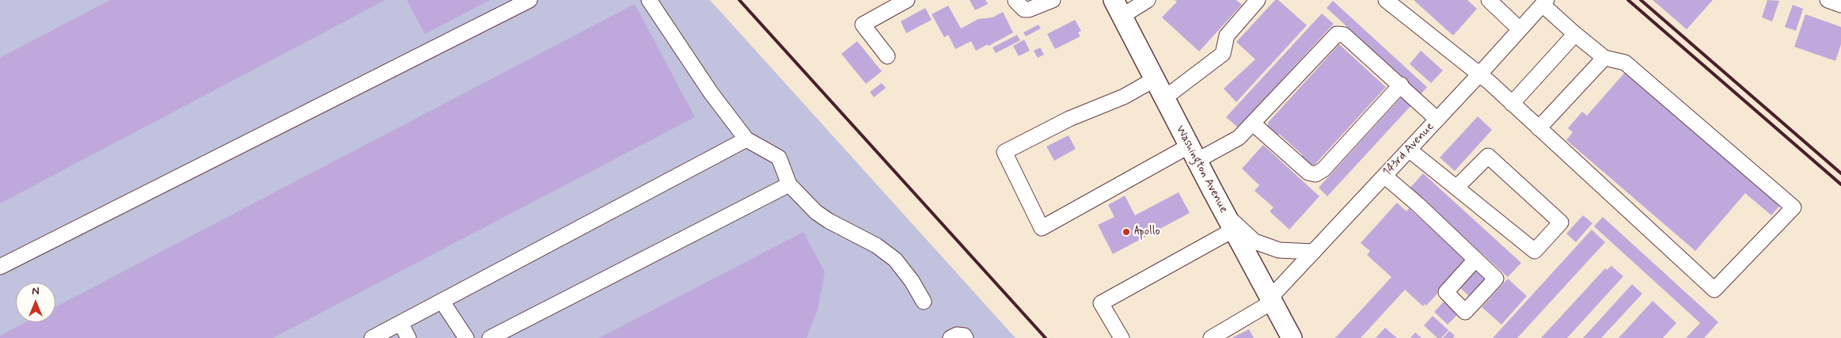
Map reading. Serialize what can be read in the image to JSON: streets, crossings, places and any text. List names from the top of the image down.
{
  "streets": {
    "main road": ["Washington Avenue"],
    "street": ["143rd Avenue"]
  },
  "crossings": [
    ["143rd Avenue", "Washington Avenue"]
  ],
  "places": ["Apollo"],
  "north": "top"
}
